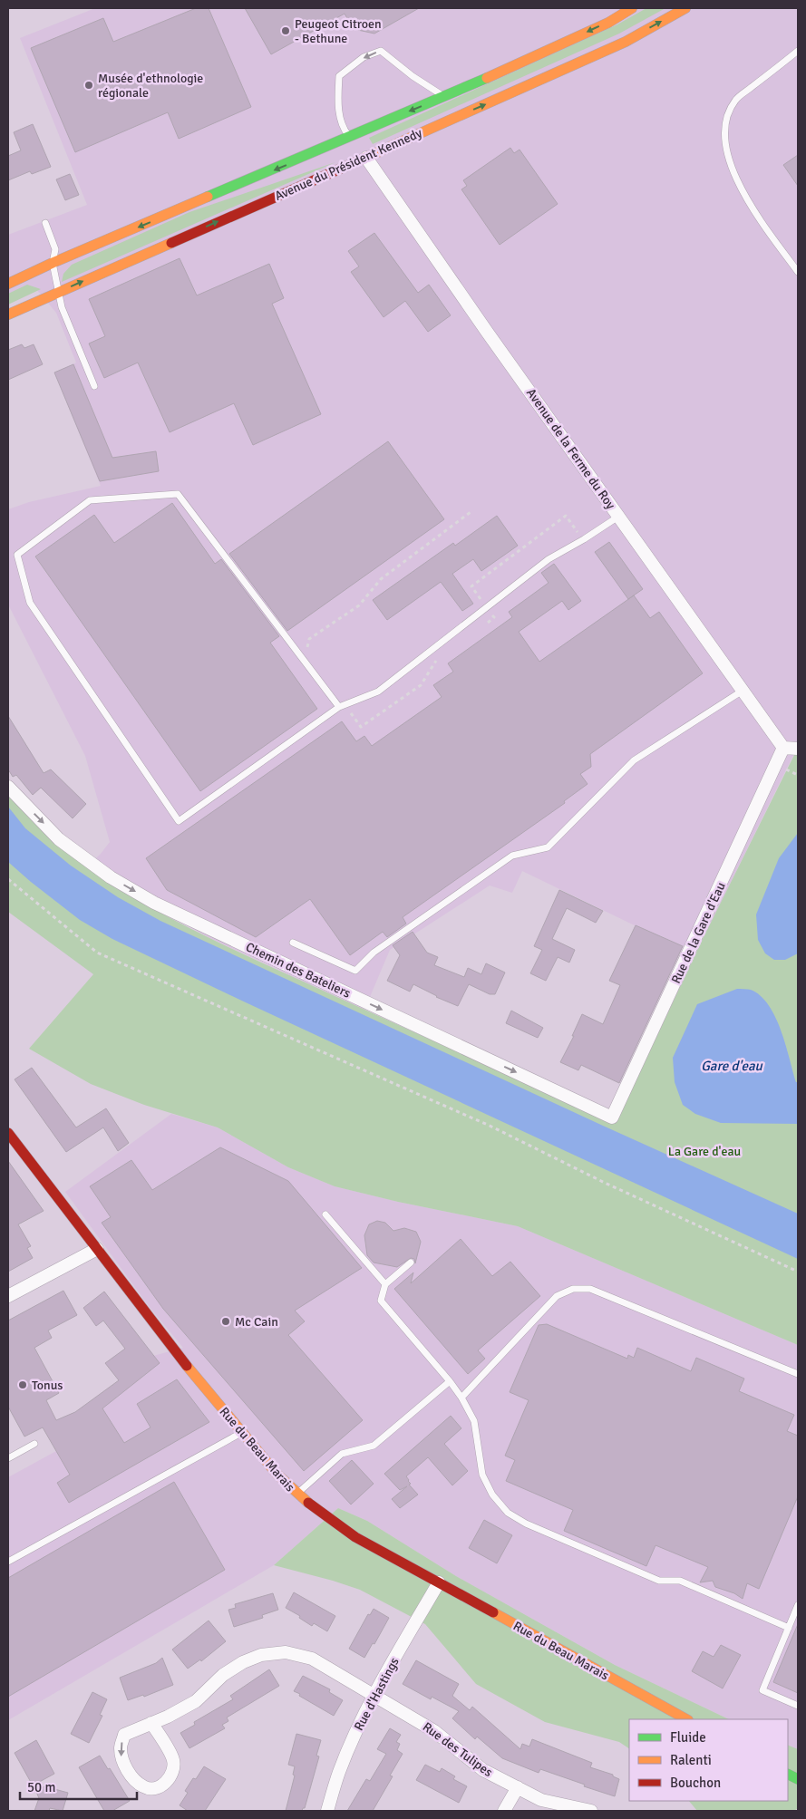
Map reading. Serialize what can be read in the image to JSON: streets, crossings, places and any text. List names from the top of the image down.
{
  "streets": {
    "main road": ["Avenue du Président Kennedy", "Rue du Beau Marais"],
    "street": [
      "Avenue de la Ferme du Roy",
      "Rue de la Gare d'Eau",
      "Chemin des Bateliers",
      "Rue d'Hastings",
      "Rue des Tulipes"
    ]
  },
  "crossings": [
    ["Avenue du Président Kennedy", "Avenue de la Ferme du Roy"],
    ["Avenue de la Ferme du Roy", "Rue de la Gare d'Eau"],
    ["Rue de la Gare d'Eau", "Chemin des Bateliers"],
    ["Rue du Beau Marais", "Rue d'Hastings"],
    ["Rue d'Hastings", "Rue des Tulipes"]
  ],
  "one_way": ["Chemin des Bateliers"],
  "water": ["Gare d'eau"],
  "parks": ["La Gare d'eau"],
  "places": [
    "Peugeot Citroen - Bethune",
    "Musée d'ethnologie régionale",
    "Mc Cain",
    "Tonus"
  ],
  "legend": ["Fluide", "Ralenti", "Bouchon"],
  "scale_bar": "50 m"
}
